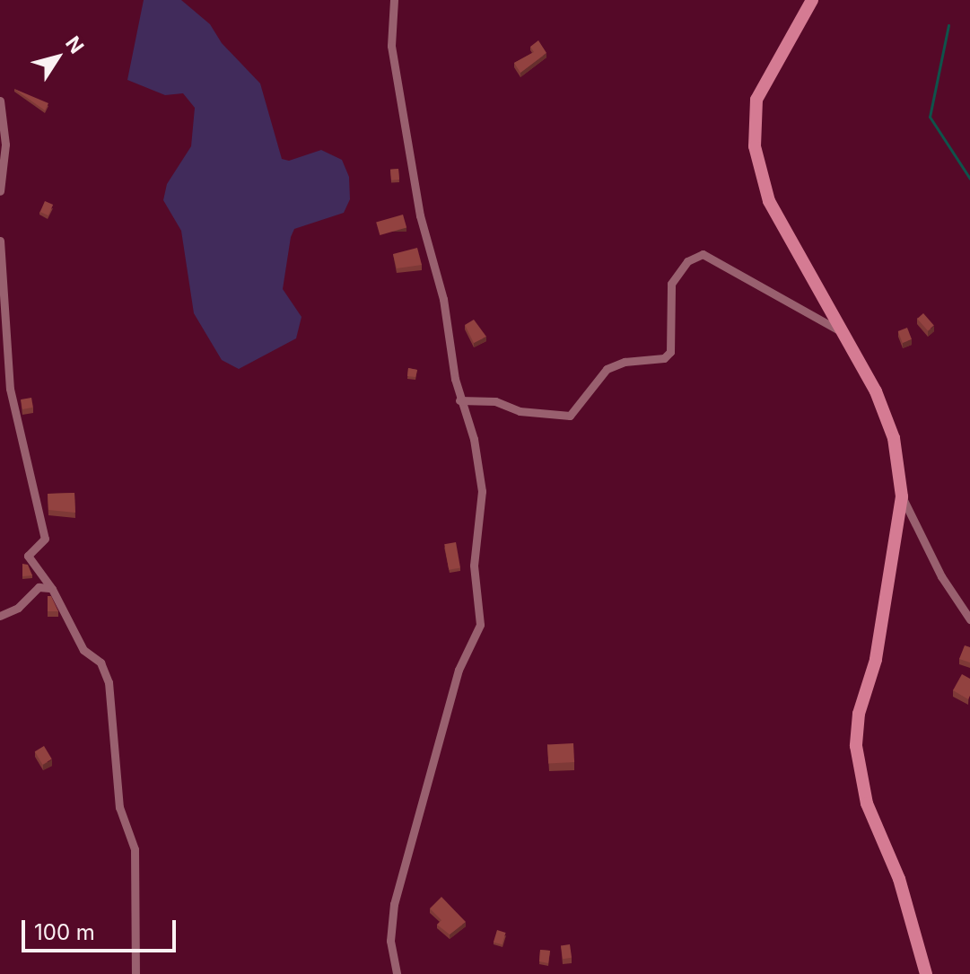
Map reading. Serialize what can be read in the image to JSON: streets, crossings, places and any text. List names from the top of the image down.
{
  "scale_bar": "100 m",
  "north": "top right"
}
